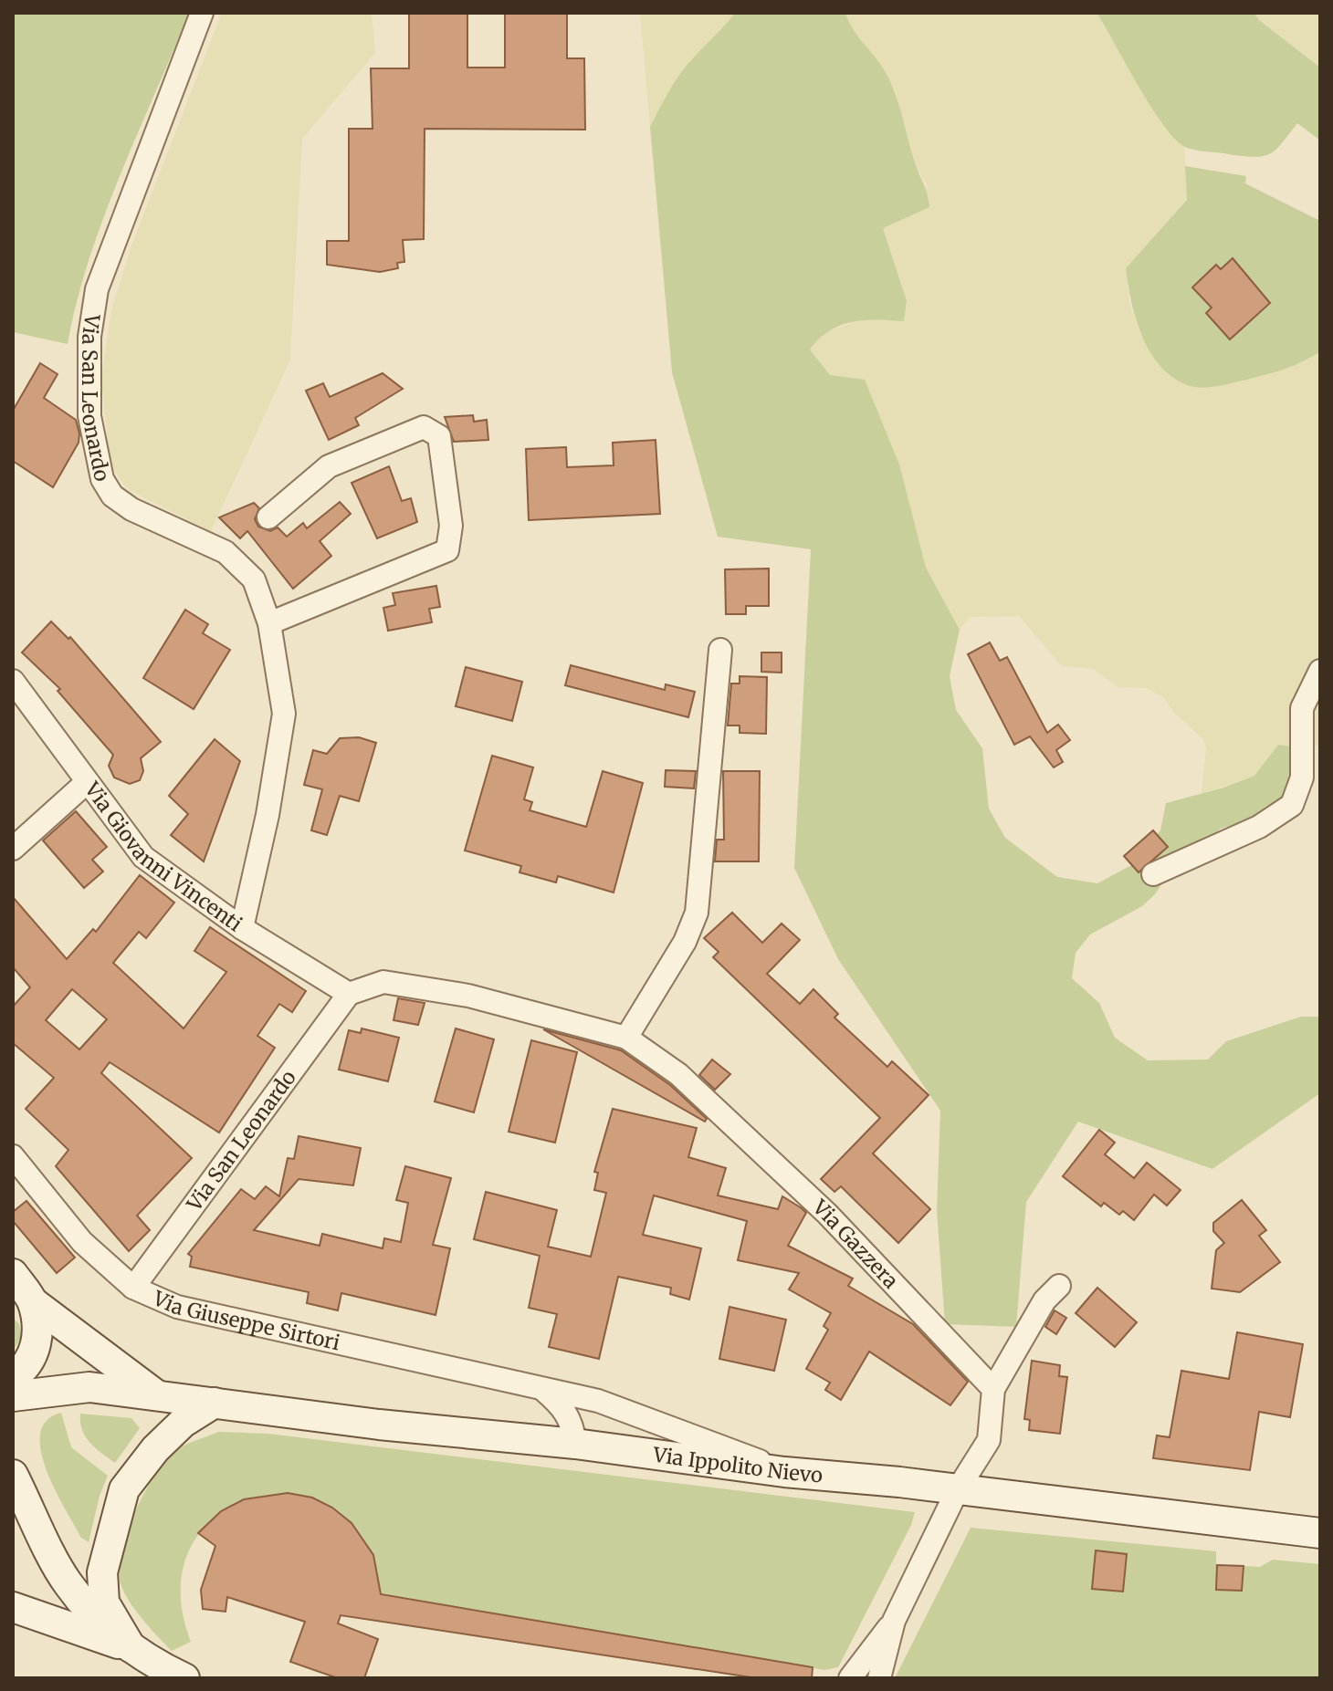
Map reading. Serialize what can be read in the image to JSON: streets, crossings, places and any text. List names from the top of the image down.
{
  "streets": {
    "street": [
      "Via San Leonardo",
      "Via Giovanni Vincenti",
      "Via Gazzera",
      "Via Giuseppe Sirtori",
      "Via Ippolito Nievo"
    ]
  },
  "crossings": [
    ["Via San Leonardo", "Via Giovanni Vincenti"],
    ["Via San Leonardo", "Via Gazzera"],
    ["Via San Leonardo", "Via Giuseppe Sirtori"],
    ["Via Giovanni Vincenti", "Via Gazzera"],
    ["Via Giuseppe Sirtori", "Via Ippolito Nievo"]
  ]
}
